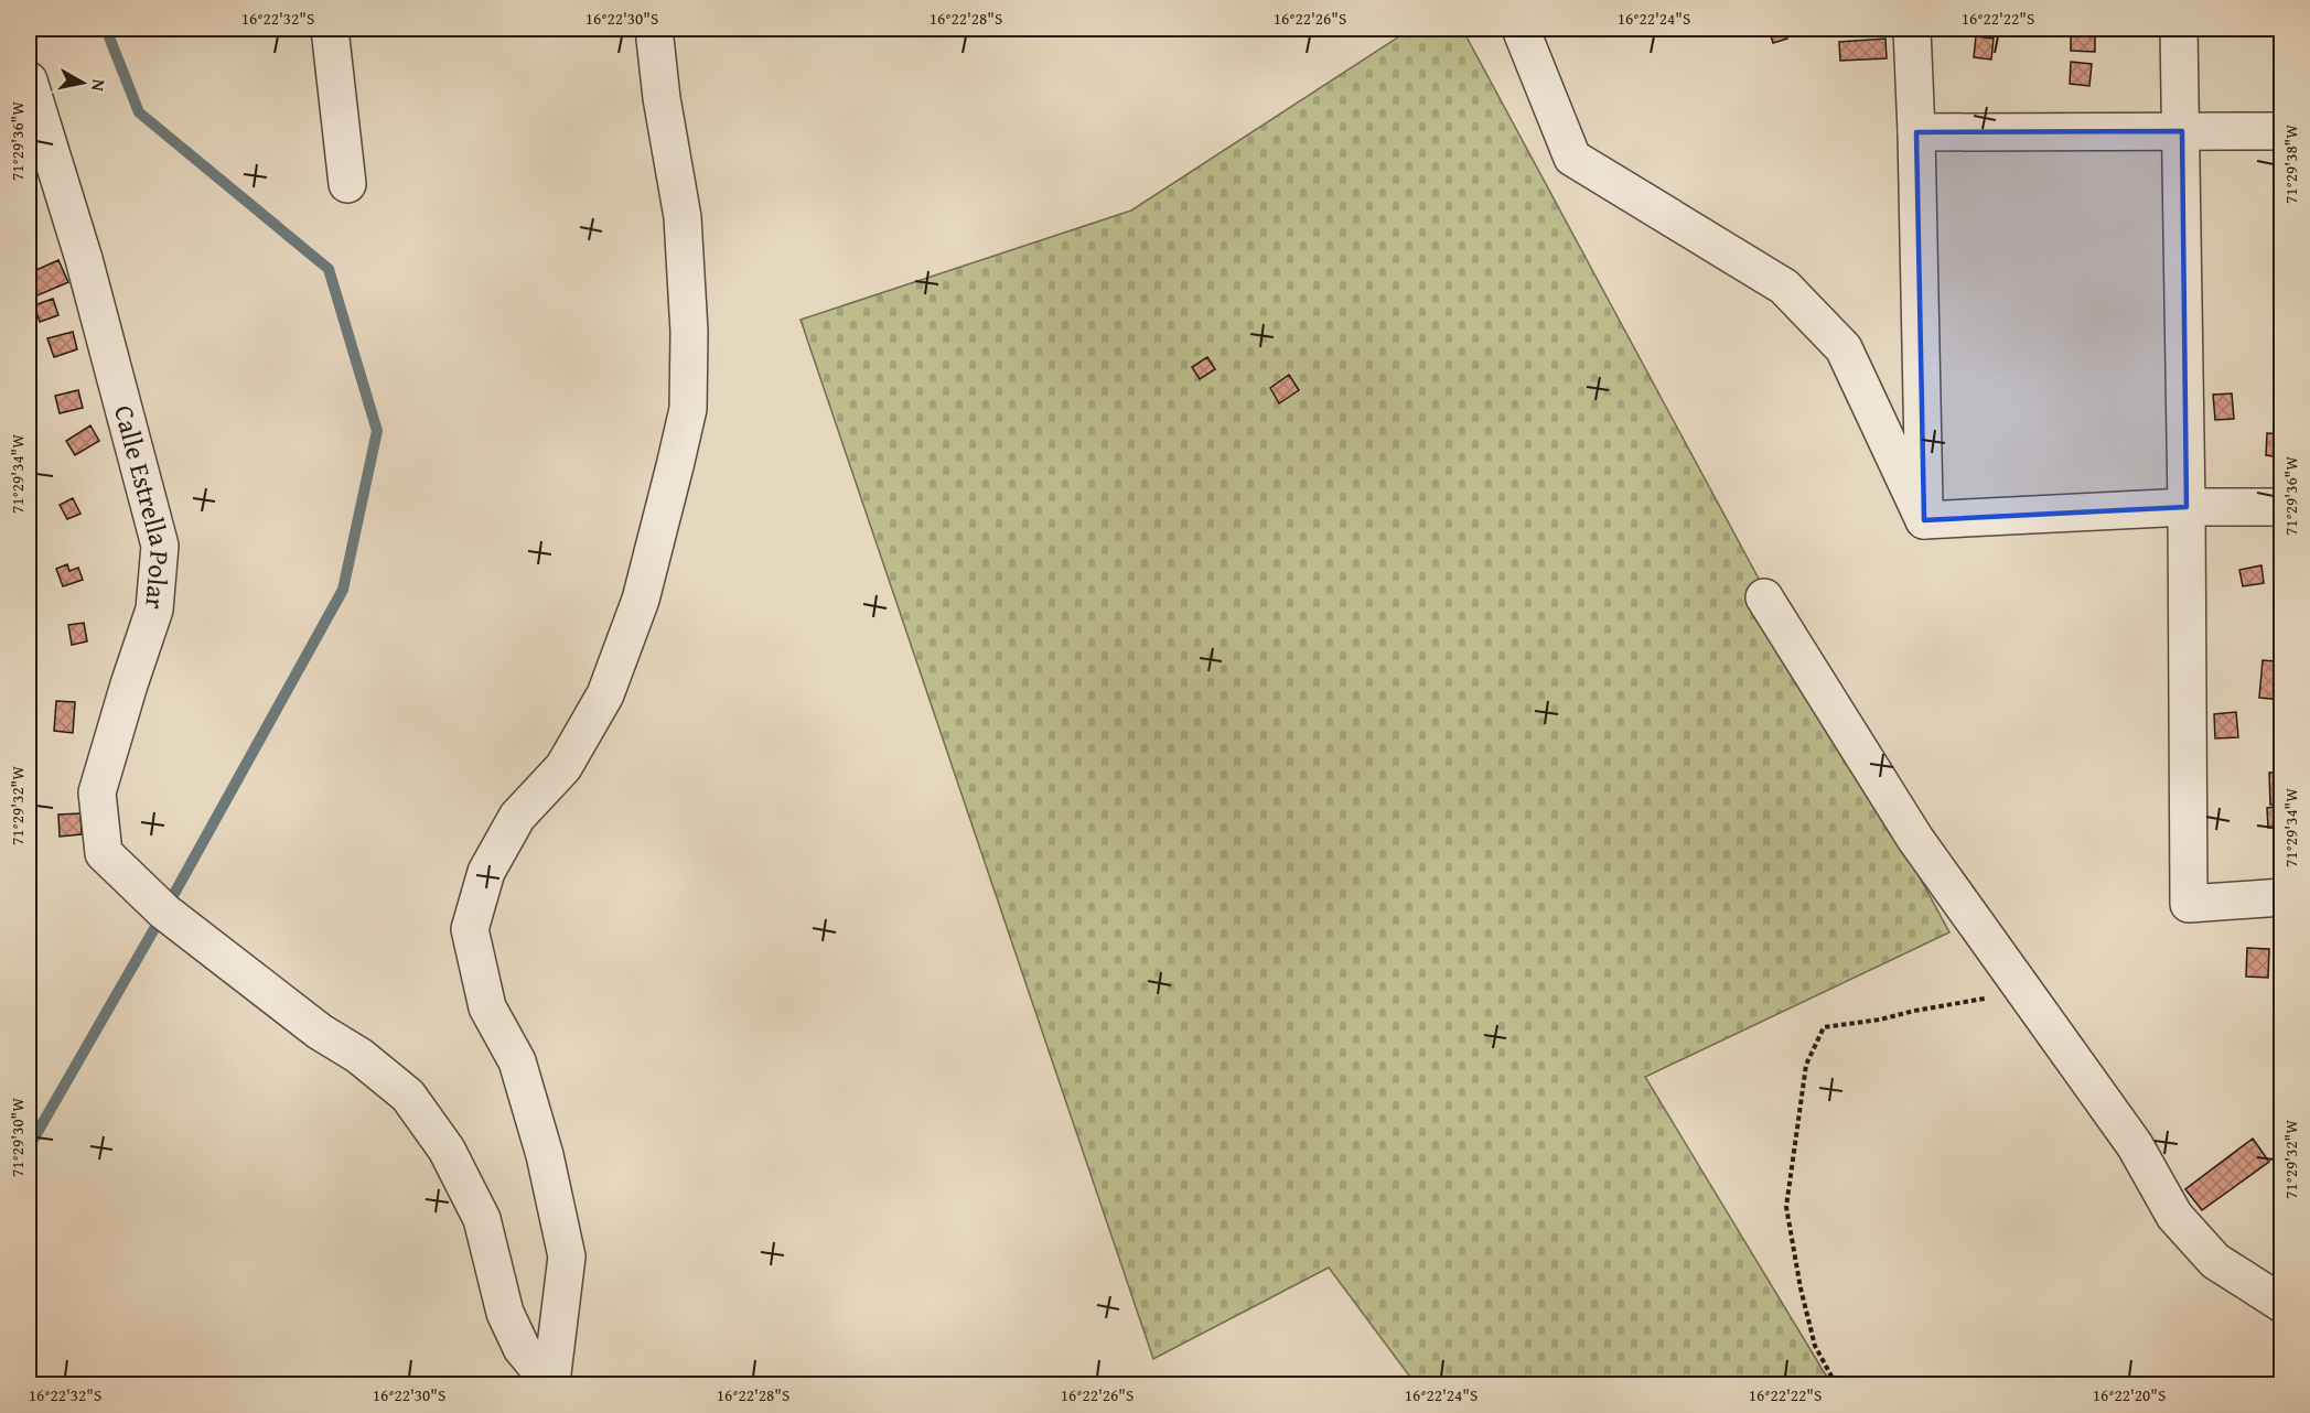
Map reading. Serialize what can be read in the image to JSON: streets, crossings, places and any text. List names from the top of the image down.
{
  "streets": {
    "street": ["Calle Estrella Polar"]
  },
  "north": "right",
  "coordinates": [
    "16°22'32\"S",
    "16°22'30\"S",
    "16°22'28\"S",
    "16°22'26\"S",
    "16°22'24\"S",
    "16°22'22\"S",
    "71°29'36\"W",
    "71°29'38\"W",
    "71°29'34\"W",
    "71°29'32\"W",
    "71°29'30\"W",
    "16°22'20\"S"
  ]
}
